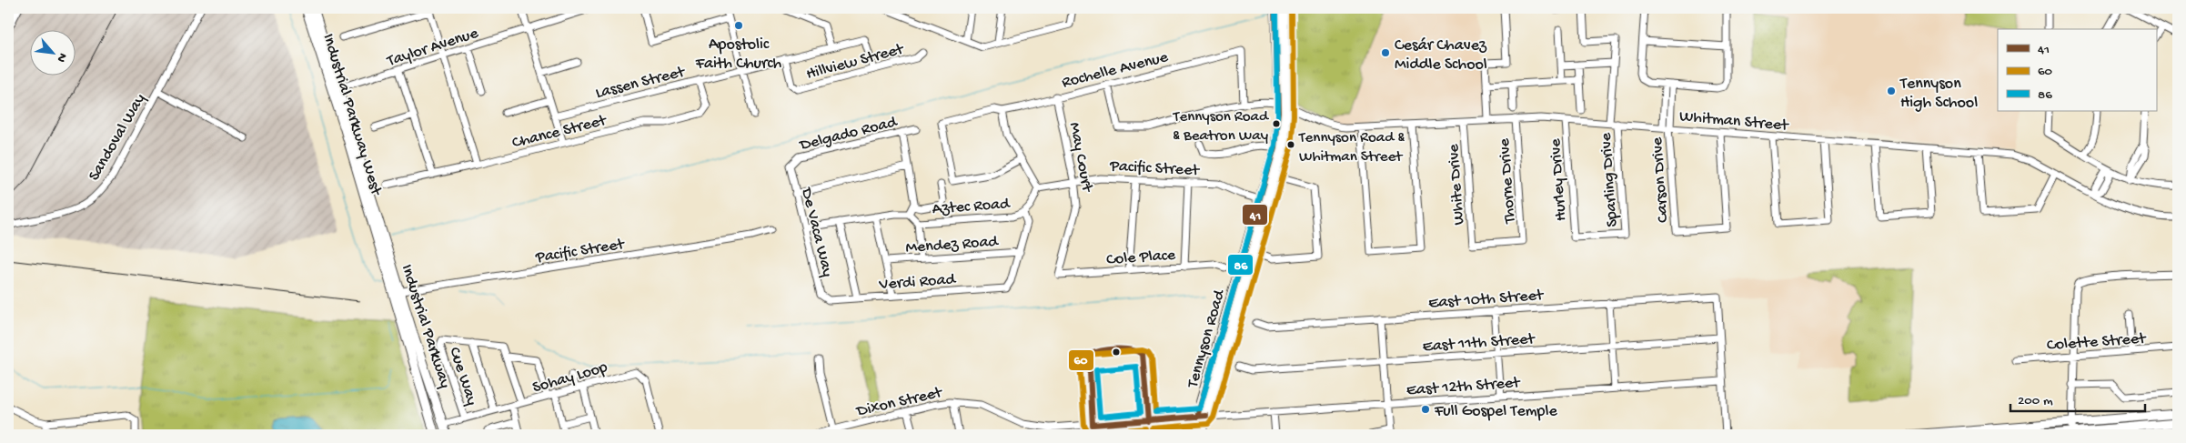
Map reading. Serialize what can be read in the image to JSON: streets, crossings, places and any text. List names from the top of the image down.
{
  "streets": {
    "main road": ["Industrial Parkway West", "Industrial Parkway", "Tennyson Road"],
    "street": [
      "Taylor Avenue",
      "Hillview Street",
      "Rochelle Avenue",
      "Lassen Street",
      "Whitman Street",
      "Chance Street",
      "Delgado Road",
      "Sandoval Way",
      "May Court",
      "Pacific Street",
      "Hurley Drive",
      "Sparling Drive",
      "Carson Drive",
      "Thorne Drive",
      "White Drive",
      "Aztec Road",
      "De Vaca Way",
      "Mendez Road",
      "Cole Place",
      "Verdi Road",
      "East 10th Street",
      "Colette Street",
      "East 11th Street",
      "Cue Way",
      "Sohay Loop",
      "East 12th Street",
      "Dixon Street"
    ]
  },
  "crossings": [
    ["Taylor Avenue", "Industrial Parkway West"],
    ["Hillview Street", "Lassen Street"],
    ["Rochelle Avenue", "May Court"],
    ["Lassen Street", "Chance Street"],
    ["Industrial Parkway West", "Industrial Parkway"],
    ["Whitman Street", "Hurley Drive"],
    ["Whitman Street", "Sparling Drive"],
    ["Whitman Street", "Carson Drive"],
    ["Whitman Street", "Thorne Drive"],
    ["Whitman Street", "White Drive"],
    ["Whitman Street", "Tennyson Road"],
    ["Delgado Road", "De Vaca Way"],
    ["May Court", "Pacific Street"],
    ["May Court", "Cole Place"],
    ["Pacific Street", "Aztec Road"],
    ["Pacific Street", "Industrial Parkway"],
    ["Pacific Street", "Tennyson Road"],
    ["Hurley Drive", "Sparling Drive"],
    ["Thorne Drive", "White Drive"],
    ["De Vaca Way", "Verdi Road"],
    ["Mendez Road", "Verdi Road"],
    ["East 10th Street", "East 11th Street"],
    ["Industrial Parkway", "Sohay Loop"],
    ["Tennyson Road", "East 12th Street"],
    ["Tennyson Road", "Dixon Street"],
    ["Cue Way", "Sohay Loop"],
    ["East 12th Street", "Dixon Street"]
  ],
  "places": [
    "Apostolic Faith Church",
    "Cesár Chavez Middle School",
    "Tennyson High School",
    "Tennyson Road & Beatron Way",
    "Tennyson Road & Whitman Street",
    "Full Gospel Temple"
  ],
  "lines": ["transit line 41", "transit line 60", "transit line 86"],
  "legend": ["41", "60", "86"],
  "scale_bar": "200 m",
  "north": "bottom right"
}
